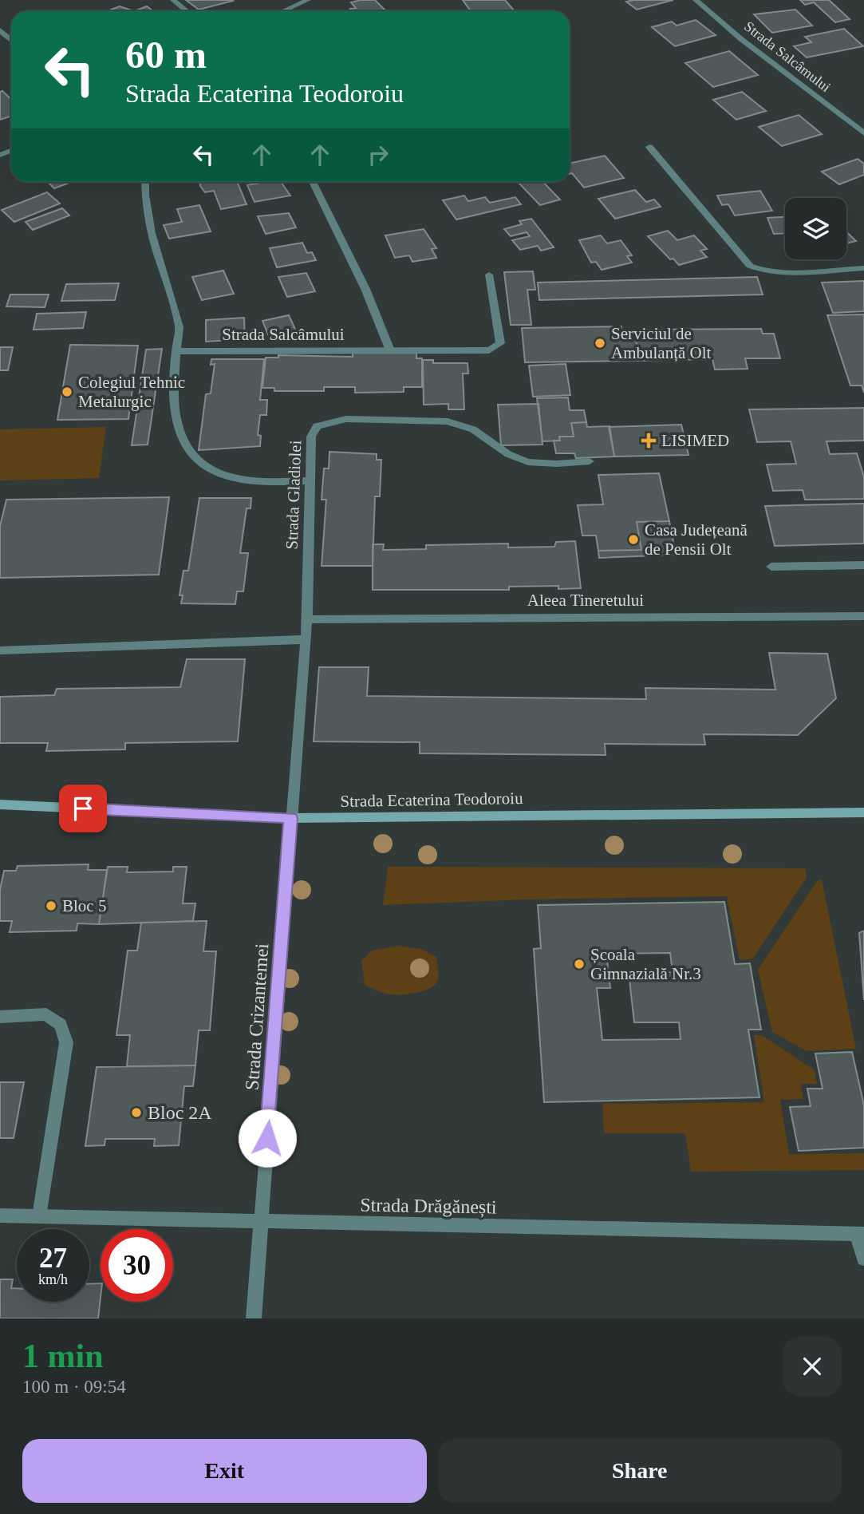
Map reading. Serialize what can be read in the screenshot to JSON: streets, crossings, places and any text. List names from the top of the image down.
{
  "streets": {
    "main road": ["Strada Ecaterina Teodoroiu"],
    "street": [
      "Strada Salcâmului",
      "Strada Gladiolei",
      "Aleea Tineretului",
      "Strada Crizantemei",
      "Strada Drăgănești"
    ]
  },
  "crossings": [
    ["Strada Gladiolei", "Aleea Tineretului"],
    ["Strada Gladiolei", "Strada Ecaterina Teodoroiu"],
    ["Strada Gladiolei", "Strada Crizantemei"],
    ["Strada Ecaterina Teodoroiu", "Strada Crizantemei"],
    ["Strada Crizantemei", "Strada Drăgănești"]
  ],
  "places": {
    "other": [
      "Serviciul de Ambulanță Olt",
      "Colegiul Tehnic Metalurgic",
      "Casa Județeană de Pensii Olt",
      "Bloc 5",
      "Școala Gimnazială Nr.3",
      "Bloc 2A"
    ],
    "health": ["LISIMED"]
  },
  "page": {
    "turn": ["60 m", "Strada Ecaterina Teodoroiu"],
    "speed": "27 km/h",
    "limit": "30",
    "heading": ["1 min", "100 m · 09:54"],
    "buttons": ["Exit", "Share"]
  }
}
